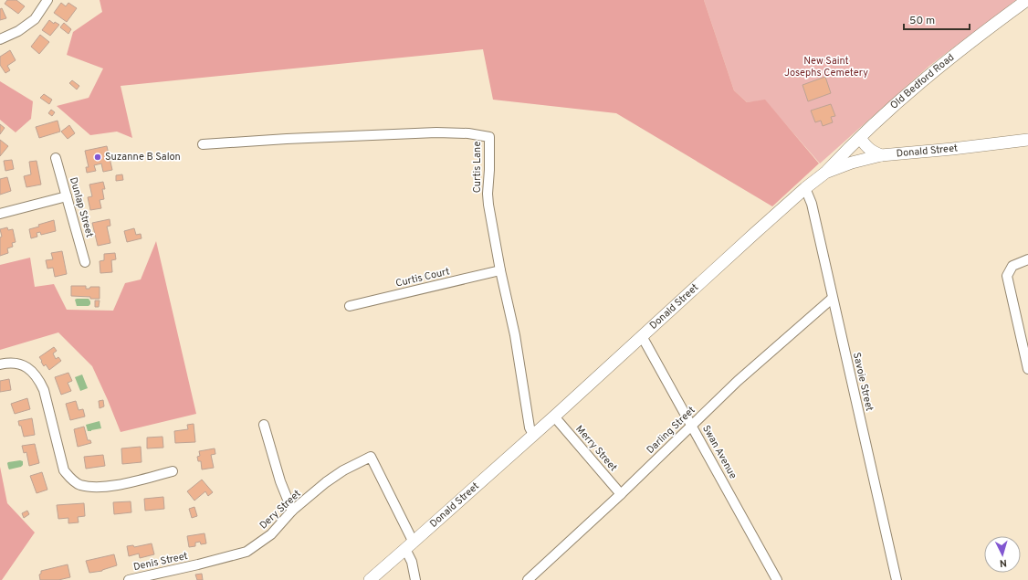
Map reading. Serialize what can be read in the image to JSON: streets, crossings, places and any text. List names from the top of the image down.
{
  "streets": {
    "street": [
      "Old Bedford Road",
      "Donald Street",
      "Curtis Lane",
      "Dunlap Street",
      "Curtis Court",
      "Savoie Street",
      "Darling Street",
      "Merry Street",
      "Swan Avenue",
      "Dery Street",
      "Denis Street"
    ]
  },
  "crossings": [
    ["Old Bedford Road", "Donald Street"],
    ["Donald Street", "Curtis Lane"],
    ["Donald Street", "Savoie Street"],
    ["Donald Street", "Merry Street"],
    ["Donald Street", "Swan Avenue"],
    ["Donald Street", "Dery Street"],
    ["Curtis Lane", "Curtis Court"],
    ["Savoie Street", "Darling Street"],
    ["Darling Street", "Merry Street"],
    ["Darling Street", "Swan Avenue"],
    ["Dery Street", "Denis Street"]
  ],
  "parks": ["New Saint Josephs Cemetery"],
  "places": ["Suzanne B Salon"],
  "scale_bar": "50 m",
  "north": "bottom"
}
